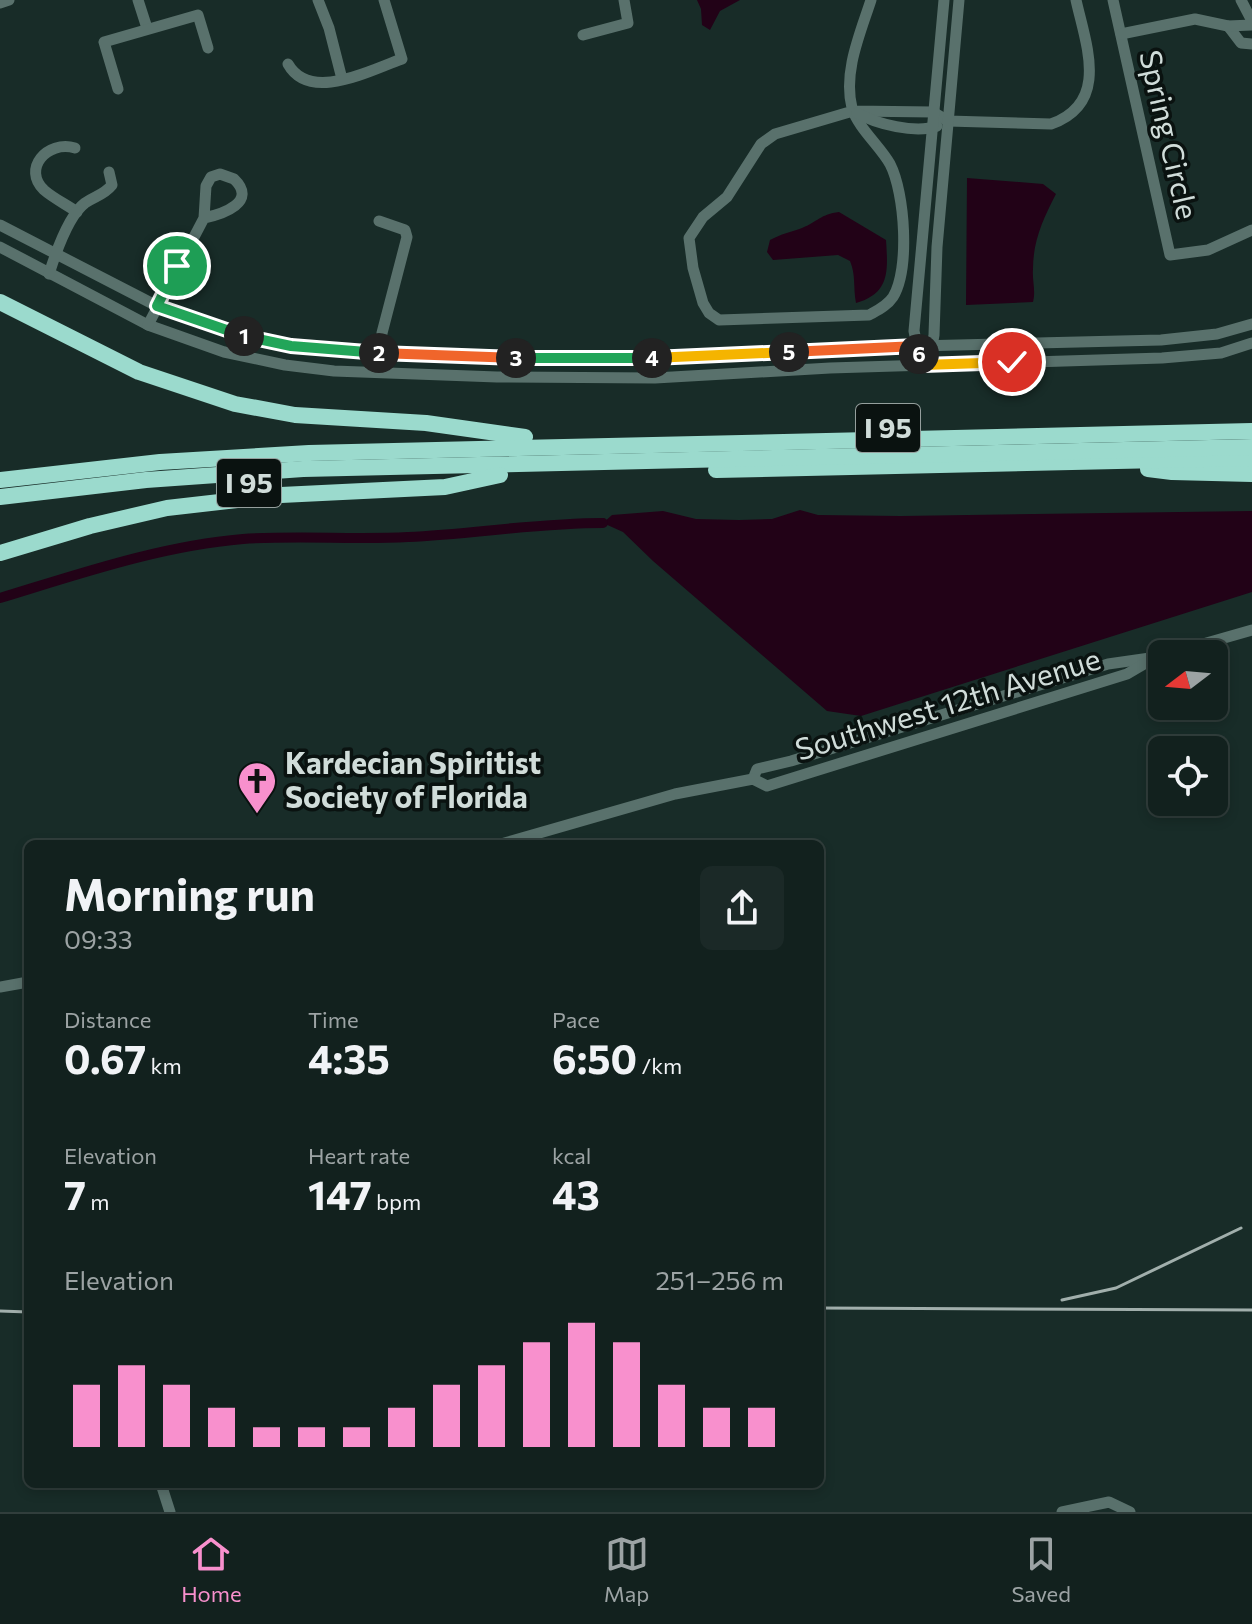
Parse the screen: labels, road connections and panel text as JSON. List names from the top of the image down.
{
  "streets": {
    "highway": ["I 95"],
    "street": ["Spring Circle", "Southwest 12th Avenue"]
  },
  "places": {
    "church": ["Kardecian Spiritist Society of Florida"]
  },
  "north": "left",
  "page": {
    "pins": [
      "1",
      "5",
      "2",
      "6",
      "3",
      "4"
    ],
    "heading": ["Morning run", "09:33"],
    "stats": [
      ["Distance", "0.67 km"],
      ["Time", "4:35"],
      ["Pace", "6:50 /km"],
      ["Elevation", "7 m"],
      ["Heart rate", "147 bpm"],
      ["kcal", "43"]
    ],
    "chart": ["Elevation", "251–256 m"],
    "tabs": ["Home", "Map", "Saved"]
  }
}
